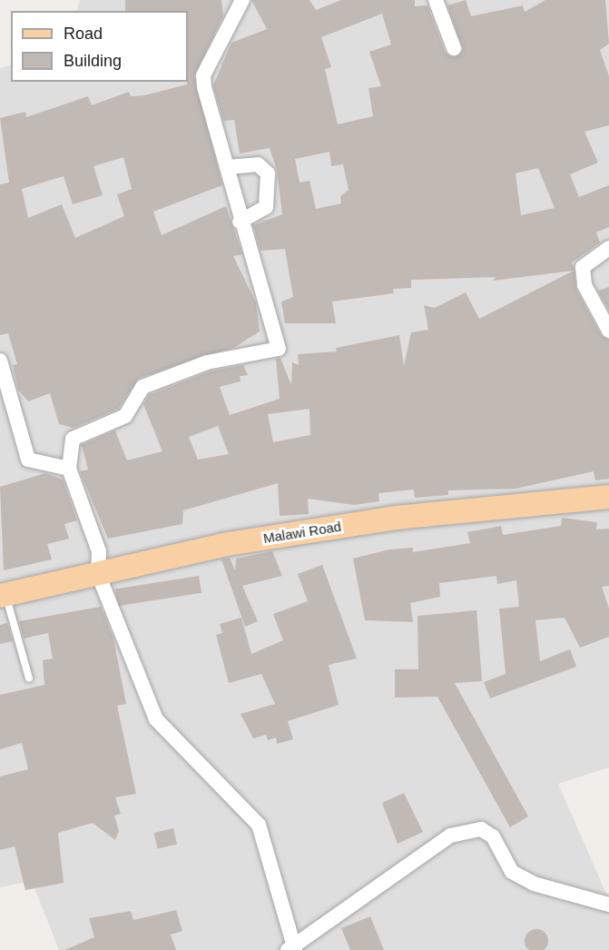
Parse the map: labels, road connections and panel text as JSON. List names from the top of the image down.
{
  "streets": {
    "main road": ["Malawi Road"]
  },
  "legend": ["Road", "Building"]
}
